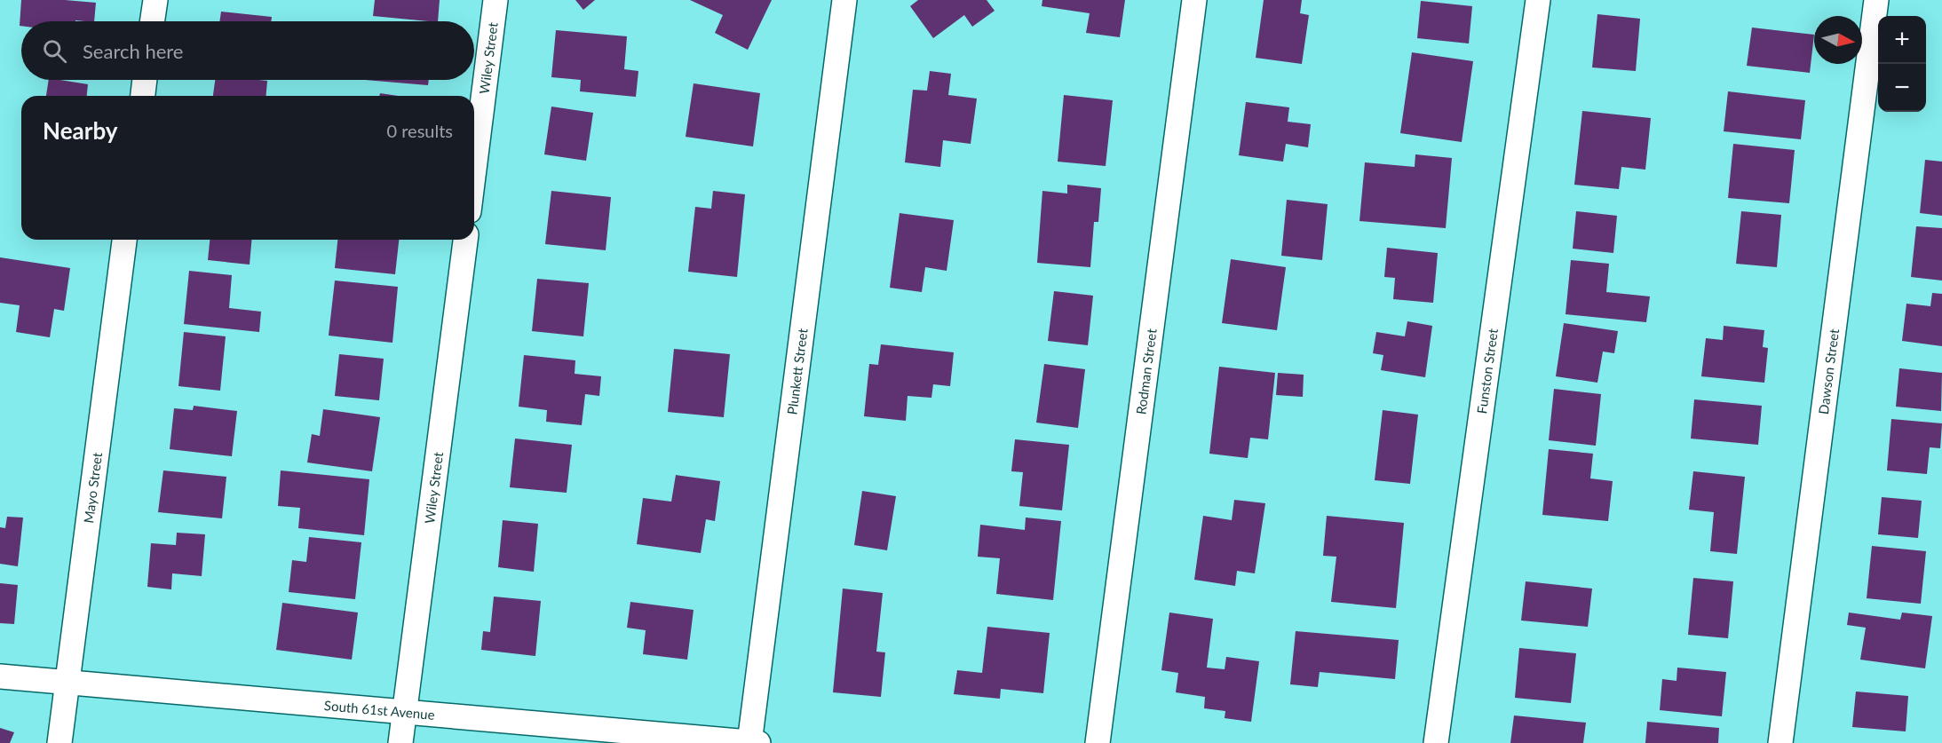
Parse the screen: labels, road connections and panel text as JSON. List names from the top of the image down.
{
  "streets": {
    "street": [
      "Wiley Street",
      "Plunkett Street",
      "Rodman Street",
      "Funston Street",
      "Dawson Street",
      "Mayo Street",
      "South 61st Avenue"
    ]
  },
  "crossings": [
    ["Wiley Street", "South 61st Avenue"],
    ["Plunkett Street", "South 61st Avenue"],
    ["Mayo Street", "South 61st Avenue"]
  ],
  "north": "right",
  "page": {
    "map_buttons": ["+", "−"],
    "search": "Search here",
    "heading": ["Nearby", "0 results"]
  }
}
